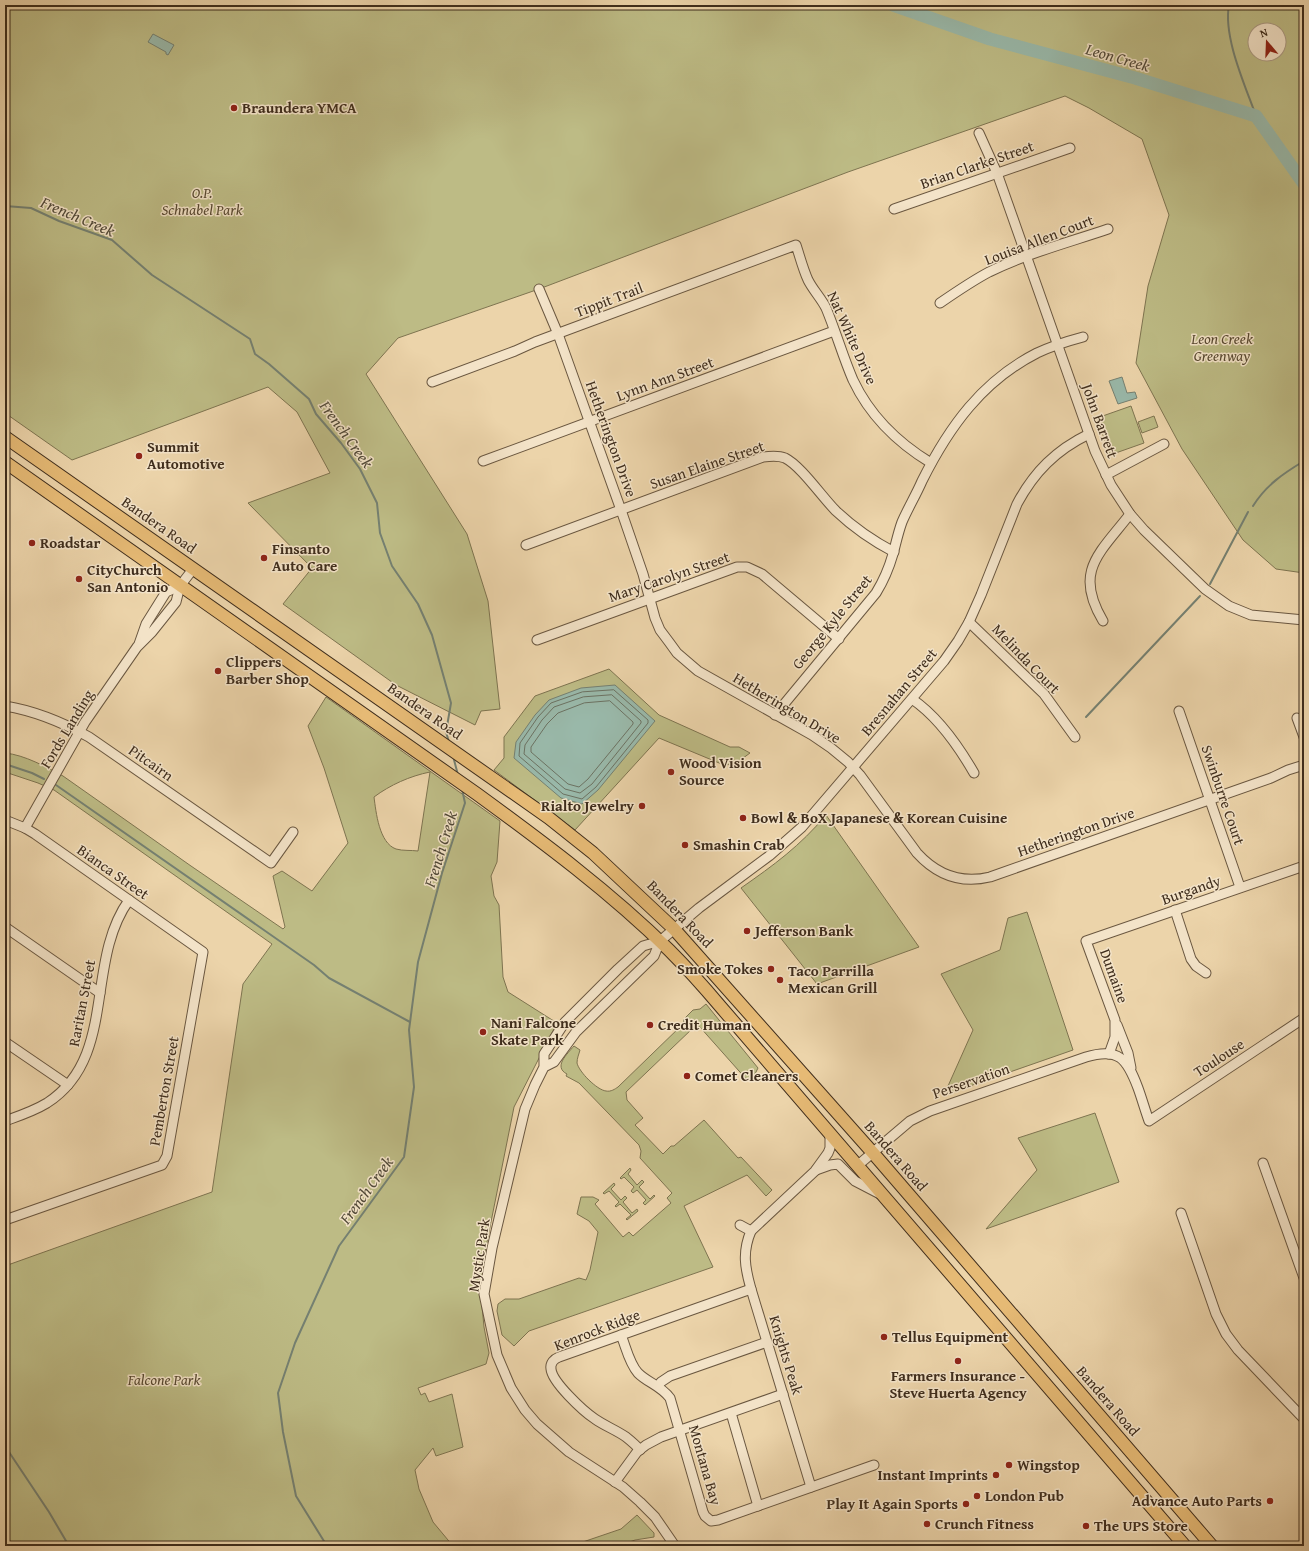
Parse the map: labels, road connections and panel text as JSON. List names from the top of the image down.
{
  "streets": {
    "main road": ["Bandera Road"],
    "street": [
      "Brian Clarke Street",
      "Louisa Allen Court",
      "Tippit Trail",
      "Nat White Drive",
      "Lynn Ann Street",
      "John Barrett",
      "Hetherington Drive",
      "Susan Elaine Street",
      "Mary Carolyn Street",
      "George Kyle Street",
      "Melinda Court",
      "Bresnahan Street",
      "Fords Landing",
      "Pitcairn",
      "Swinburre Court",
      "Bianca Street",
      "Burgandy",
      "Dumaine",
      "Raritan Street",
      "Toulouse",
      "Perservation",
      "Pemberton Street",
      "Mystic Park",
      "Kenrock Ridge",
      "Knights Peak",
      "Montana Bay"
    ]
  },
  "crossings": [
    ["Brian Clarke Street", "John Barrett"],
    ["Louisa Allen Court", "John Barrett"],
    ["Tippit Trail", "Nat White Drive"],
    ["Tippit Trail", "Hetherington Drive"],
    ["Nat White Drive", "Lynn Ann Street"],
    ["Nat White Drive", "George Kyle Street"],
    ["Lynn Ann Street", "Hetherington Drive"],
    ["John Barrett", "George Kyle Street"],
    ["John Barrett", "Bresnahan Street"],
    ["Hetherington Drive", "Susan Elaine Street"],
    ["Hetherington Drive", "Mary Carolyn Street"],
    ["Hetherington Drive", "George Kyle Street"],
    ["Hetherington Drive", "Bresnahan Street"],
    ["Hetherington Drive", "Swinburre Court"],
    ["Susan Elaine Street", "George Kyle Street"],
    ["Bandera Road", "Bresnahan Street"],
    ["Bandera Road", "Fords Landing"],
    ["Bandera Road", "Perservation"],
    ["Mary Carolyn Street", "George Kyle Street"],
    ["Melinda Court", "Bresnahan Street"],
    ["Bresnahan Street", "Mystic Park"],
    ["Fords Landing", "Pitcairn"],
    ["Fords Landing", "Bianca Street"],
    ["Swinburre Court", "Burgandy"],
    ["Bianca Street", "Raritan Street"],
    ["Bianca Street", "Pemberton Street"],
    ["Burgandy", "Dumaine"],
    ["Dumaine", "Toulouse"],
    ["Dumaine", "Perservation"],
    ["Kenrock Ridge", "Knights Peak"],
    ["Kenrock Ridge", "Montana Bay"],
    ["Knights Peak", "Montana Bay"]
  ],
  "water": ["Leon Creek", "French Creek"],
  "parks": ["O.P. Schnabel Park", "Leon Creek Greenway", "Falcone Park"],
  "places": [
    "Braundera YMCA",
    "Summit Automotive",
    "Roadstar",
    "Finsanto Auto Care",
    "CityChurch San Antonio",
    "Clippers Barber Shop",
    "Wood Vision Source",
    "Rialto Jewelry",
    "Bowl & BoX Japanese & Korean Cuisine",
    "Smashin Crab",
    "Jefferson Bank",
    "Smoke Tokes",
    "Taco Parrilla Mexican Grill",
    "Credit Human",
    "Nani Falcone Skate Park",
    "Comet Cleaners",
    "Tellus Equipment",
    "Farmers Insurance - Steve Huerta Agency",
    "Wingstop",
    "Instant Imprints",
    "London Pub",
    "Advance Auto Parts",
    "Play It Again Sports",
    "Crunch Fitness",
    "The UPS Store"
  ],
  "north": "top"
}
